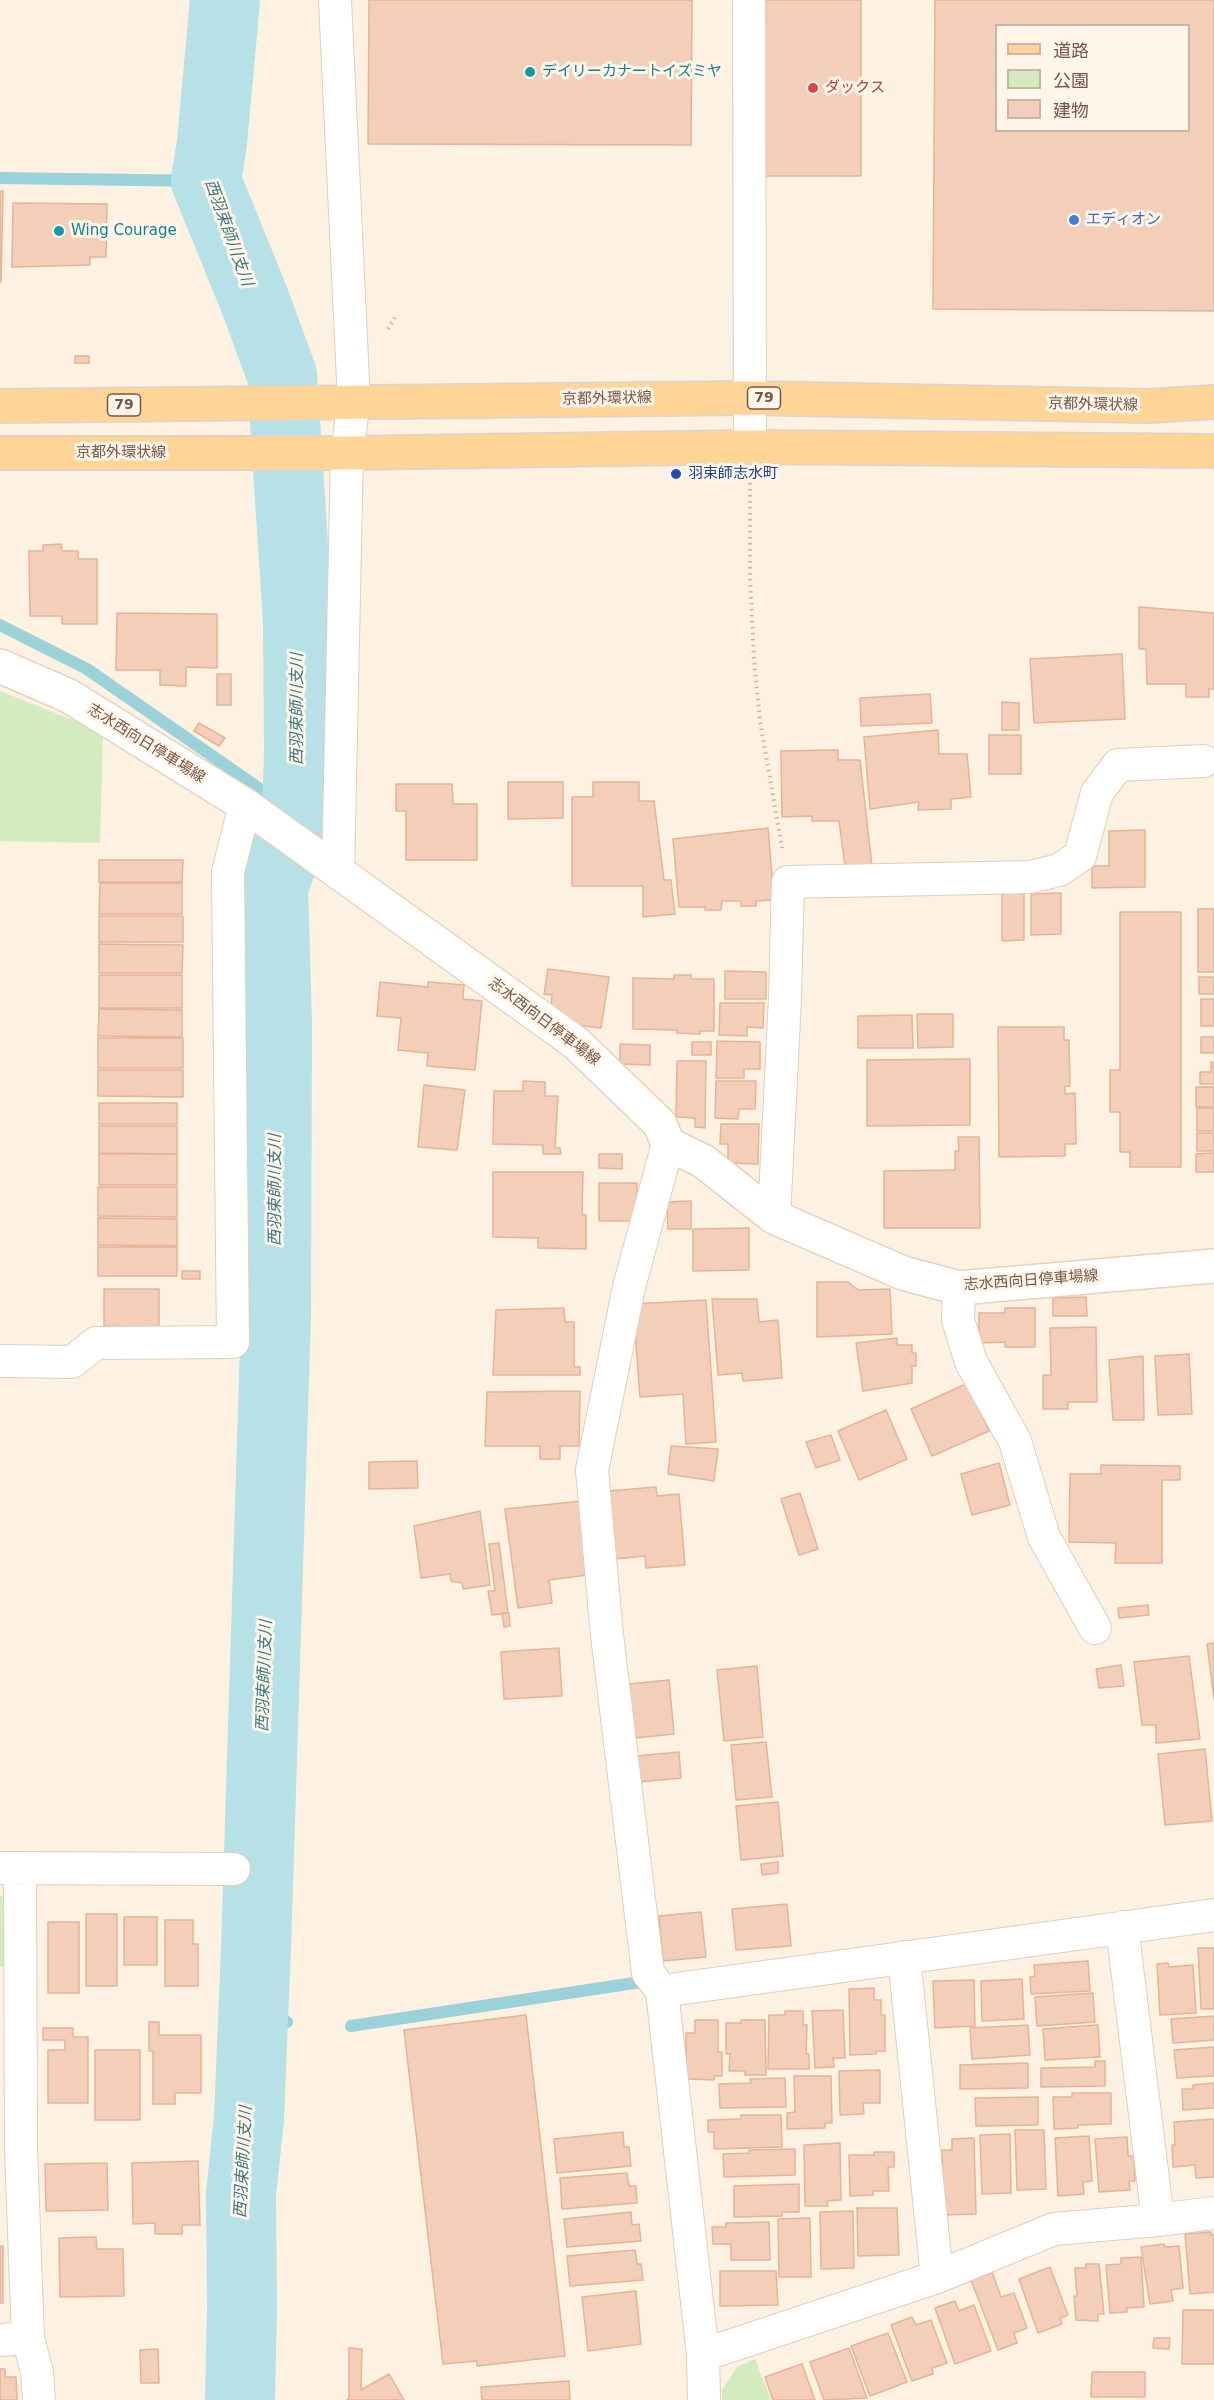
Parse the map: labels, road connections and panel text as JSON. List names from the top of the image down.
{
  "streets": {
    "main road": ["79", "京都外環状線", "志水西向日停車場線"]
  },
  "water": ["西羽束師川支川"],
  "places": [
    "デイリーカナートイズミヤ",
    "ダックス",
    "エディオン",
    "Wing Courage",
    "羽束師志水町"
  ],
  "legend": ["道路", "公園", "建物"]
}
